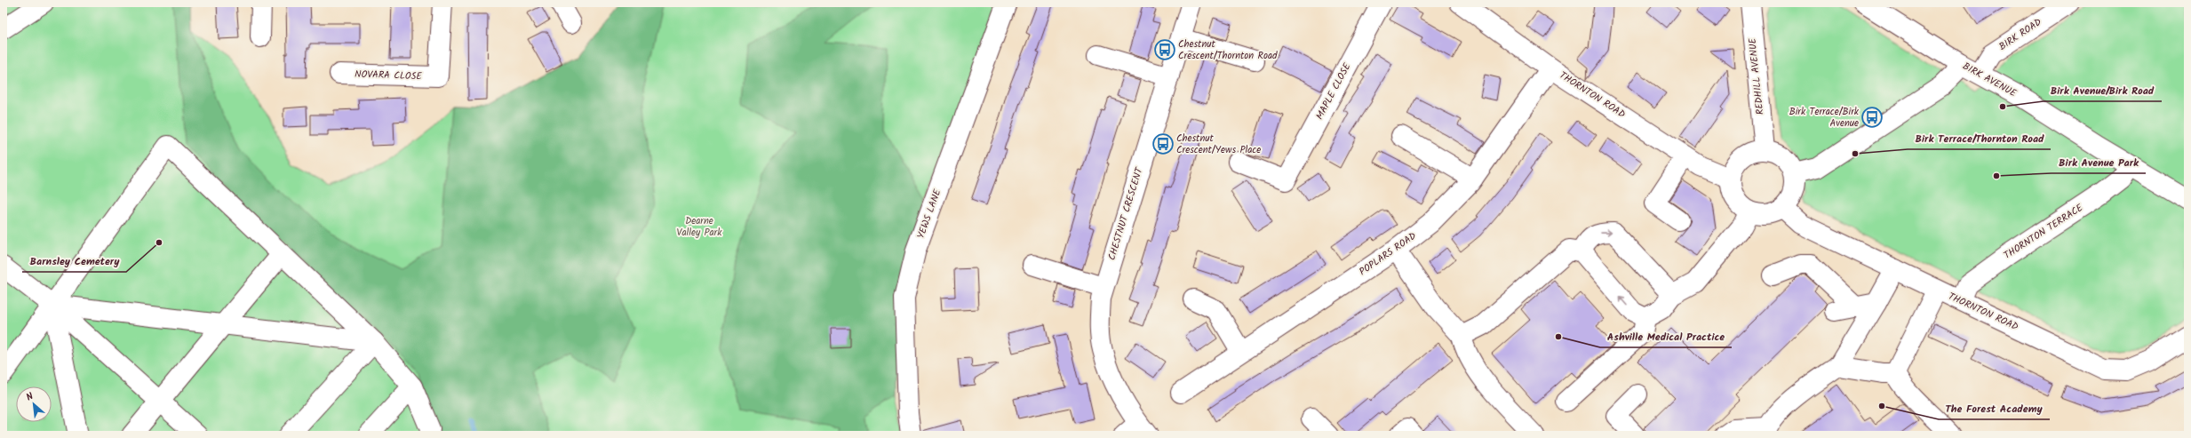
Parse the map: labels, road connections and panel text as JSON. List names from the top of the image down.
{
  "streets": {
    "street": [
      "BIRK ROAD",
      "NOVARA CLOSE",
      "REDHILL AVENUE",
      "BIRK AVENUE",
      "MAPLE CLOSE",
      "THORNTON ROAD",
      "YEWS LANE",
      "CHESTNUT CRESCENT",
      "THORNTON TERRACE",
      "POPLARS ROAD"
    ]
  },
  "crossings": [
    ["BIRK ROAD", "BIRK AVENUE"],
    ["REDHILL AVENUE", "THORNTON ROAD"],
    ["BIRK AVENUE", "THORNTON TERRACE"],
    ["THORNTON ROAD", "THORNTON TERRACE"],
    ["THORNTON ROAD", "POPLARS ROAD"]
  ],
  "parks": ["Dearne Valley Park"],
  "places": {
    "bus stop": ["Chestnut Crescent/Thornton Road", "Birk Terrace/Birk Avenue", "Chestnut Crescent/Yews Place"],
    "other": [
      "Birk Avenue/Birk Road",
      "Birk Terrace/Thornton Road",
      "Birk Avenue Park",
      "Barnsley Cemetery",
      "Ashville Medical Practice",
      "The Forest Academy"
    ]
  },
  "north": "top left"
}
